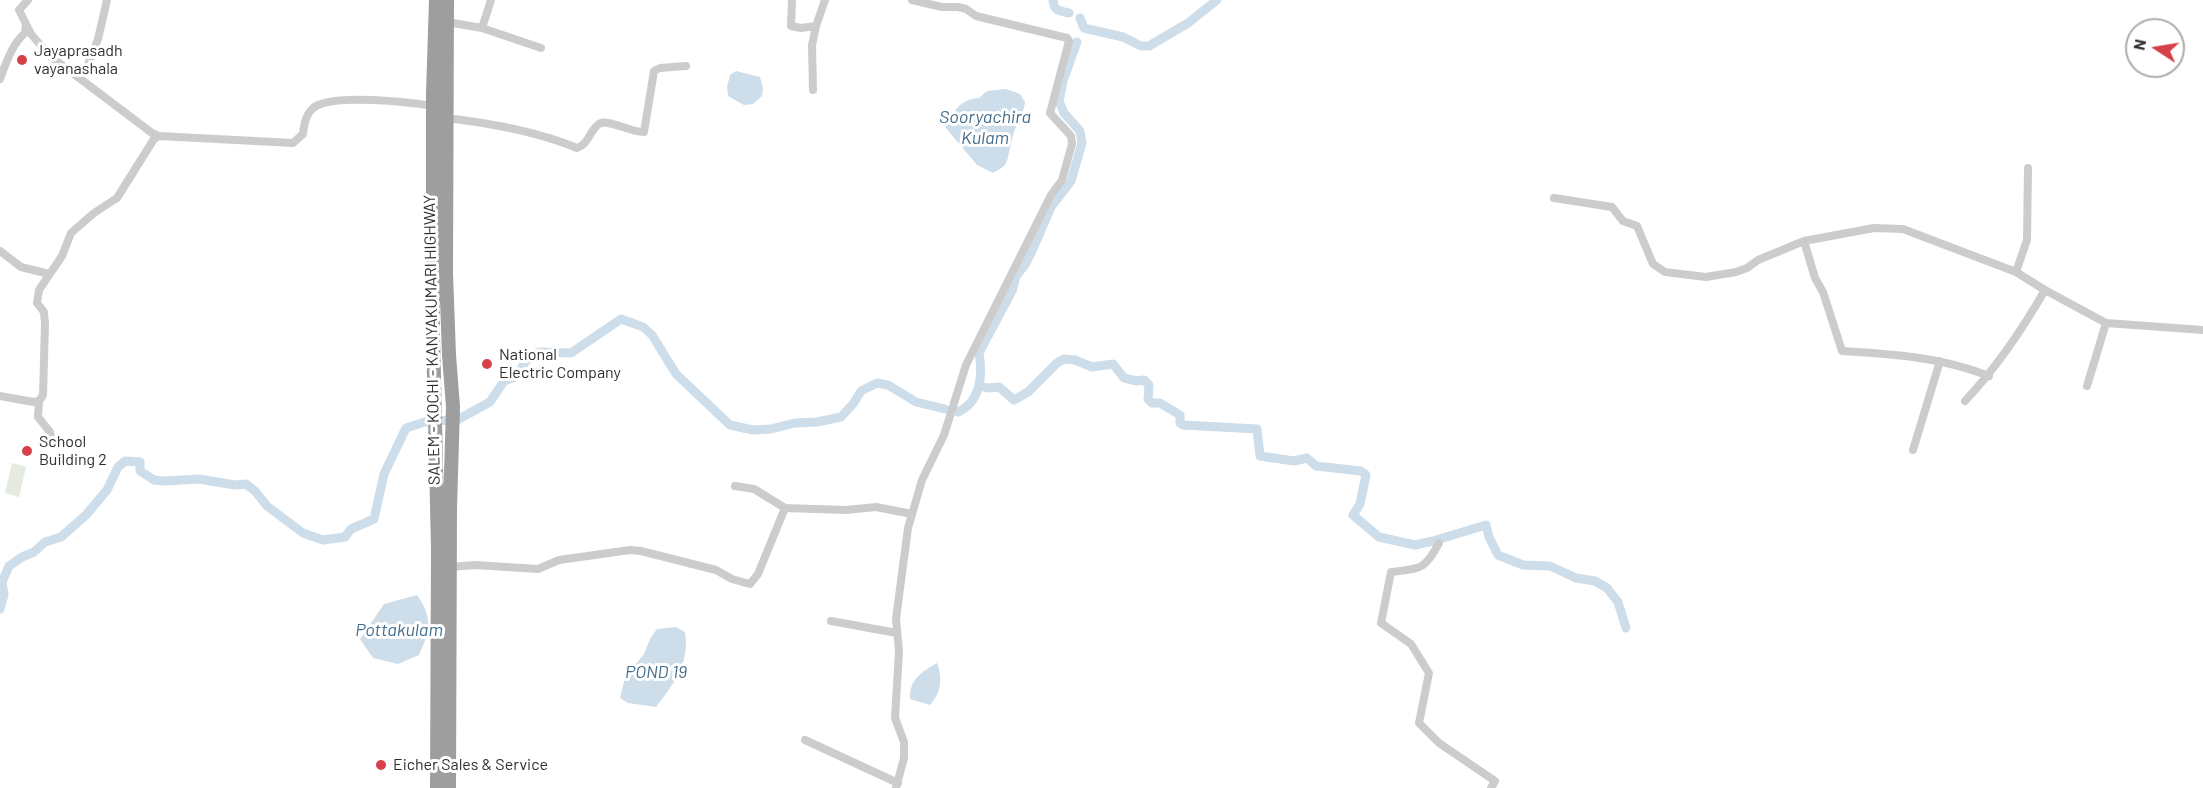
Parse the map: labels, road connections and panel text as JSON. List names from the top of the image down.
{
  "streets": {
    "highway": ["SALEM - KOCHI - KANYAKUMARI HIGHWAY"]
  },
  "water": ["Sooryachira Kulam", "Pottakulam", "POND 19"],
  "places": [
    "Jayaprasadh vayanashala",
    "National Electric Company",
    "School Building 2",
    "Eicher Sales & Service"
  ],
  "north": "left"
}
